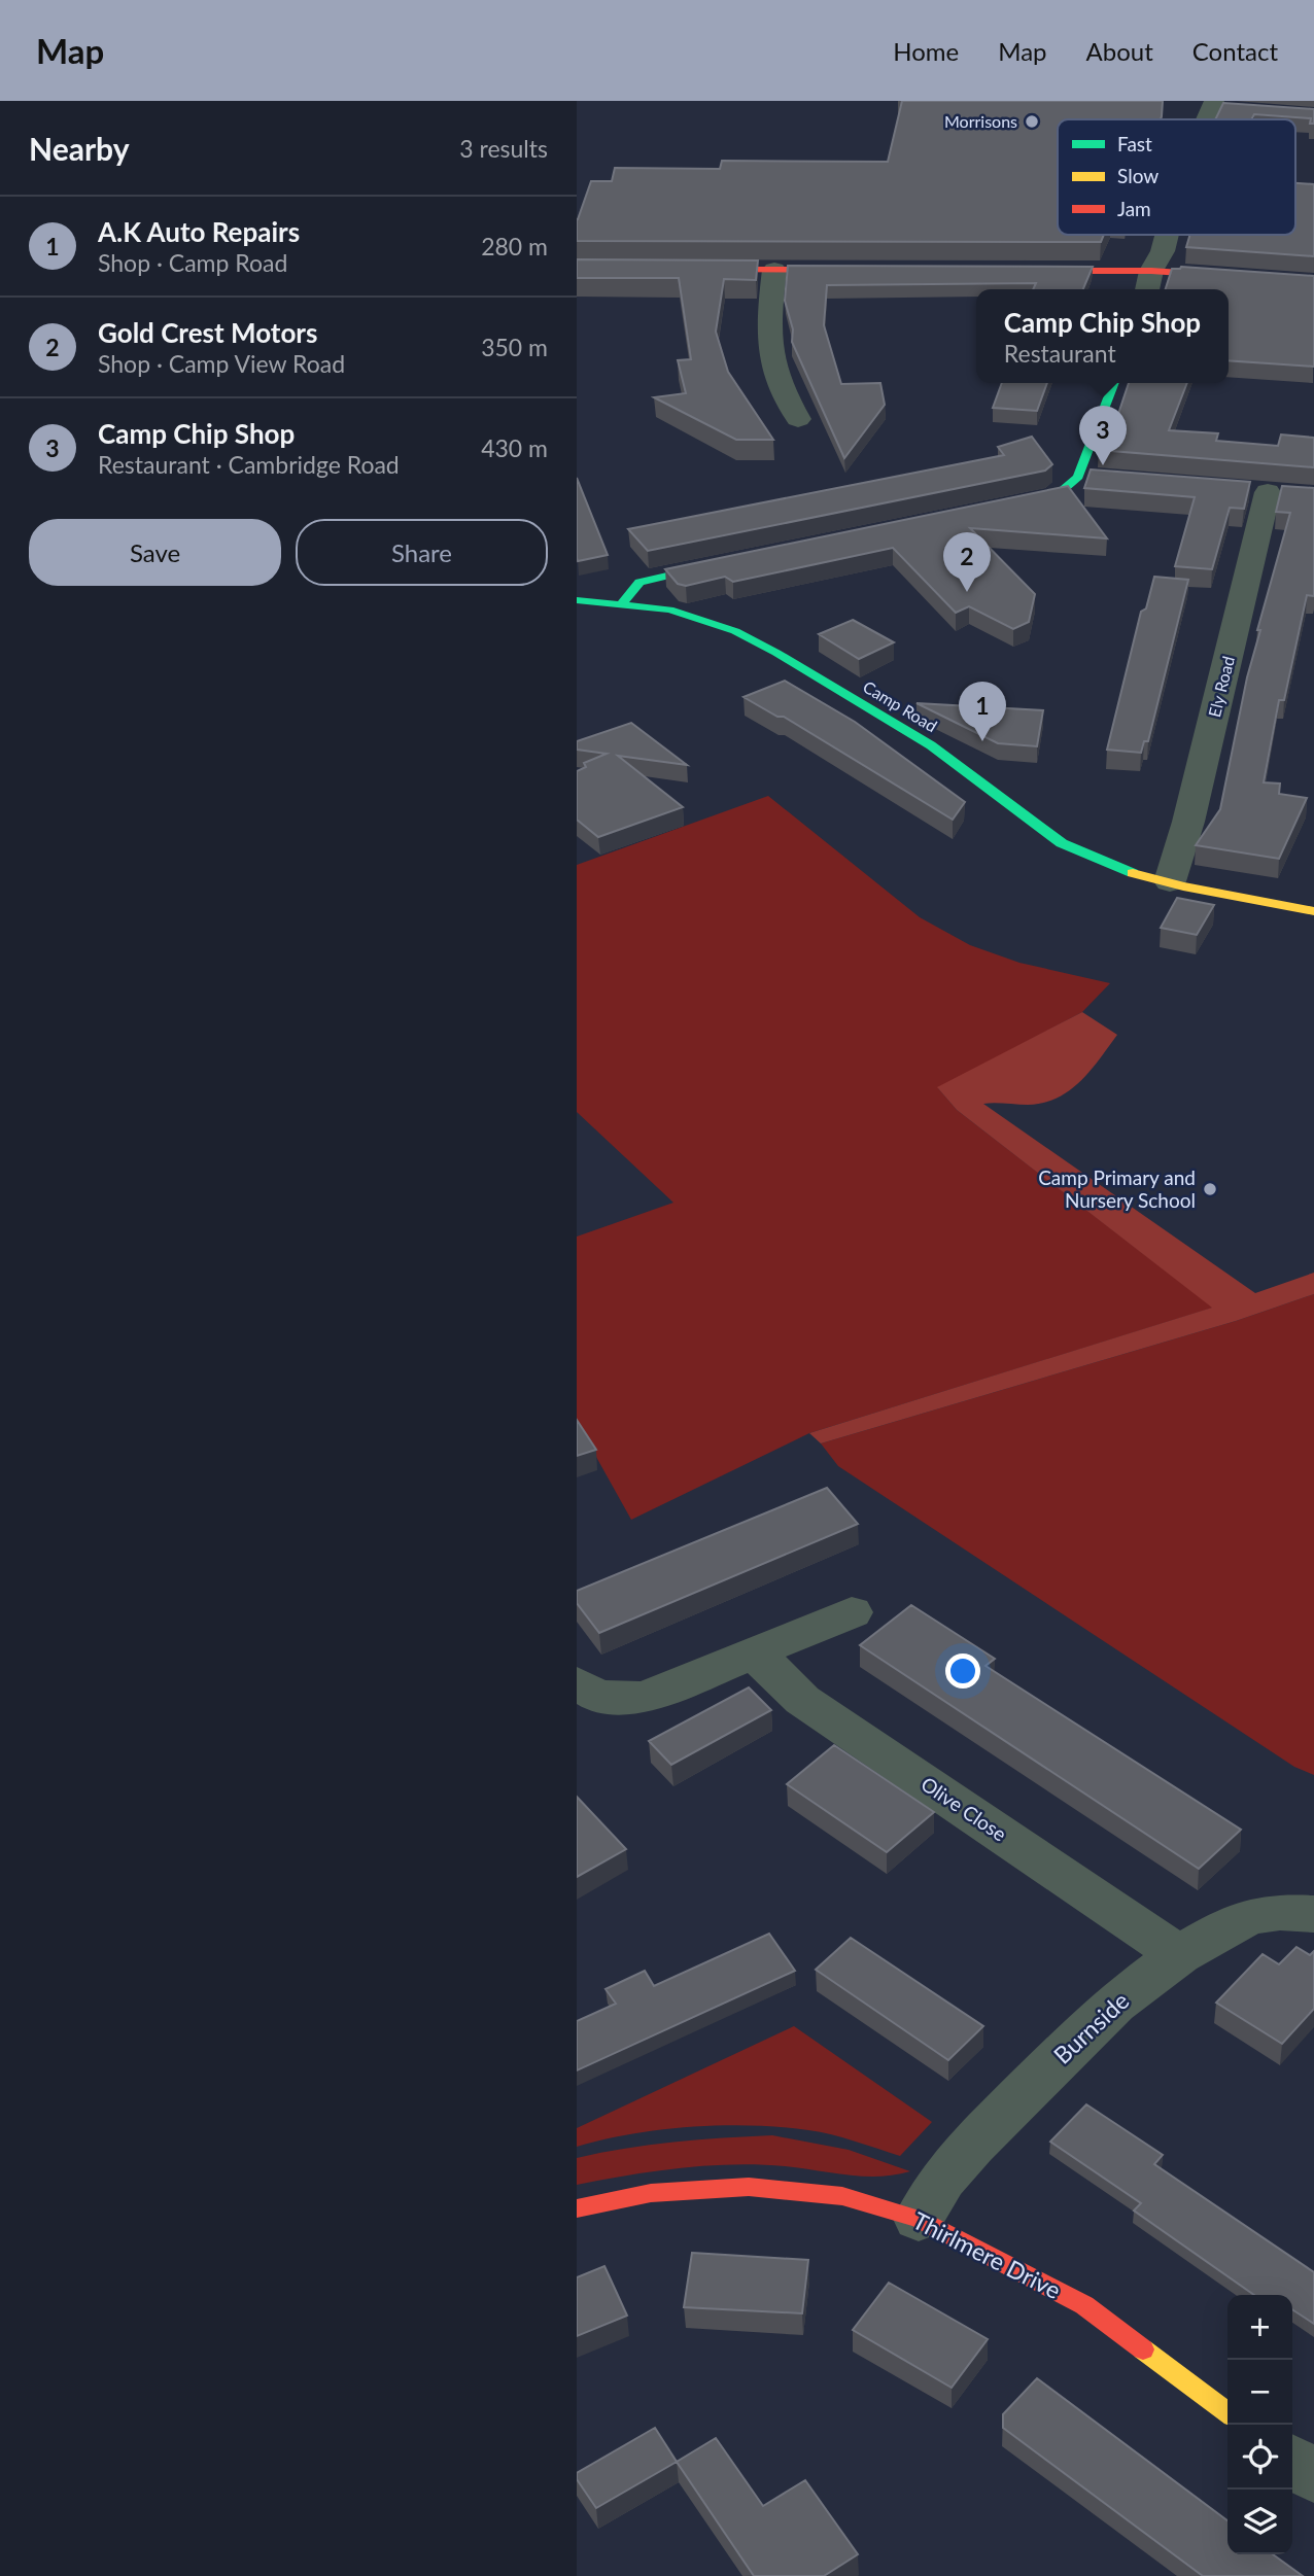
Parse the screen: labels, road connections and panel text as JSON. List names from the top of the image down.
{
  "streets": {
    "street": [
      "Ely Road",
      "Camp Road",
      "Olive Close",
      "Burnside",
      "Thirlmere Drive"
    ]
  },
  "crossings": [
    ["Ely Road", "Camp Road"],
    ["Olive Close", "Burnside"],
    ["Burnside", "Thirlmere Drive"]
  ],
  "places": ["Morrisons", "Camp Primary and Nursery School"],
  "legend": ["Fast", "Slow", "Jam"],
  "page": {
    "header": "Map",
    "nav": [
      "Home",
      "Map",
      "About",
      "Contact"
    ],
    "heading": ["Nearby", "3 results"],
    "list": [
      {
        "mark": "1",
        "name": "A.K Auto Repairs",
        "note": "Shop · Camp Road",
        "value": "280 m"
      },
      {
        "mark": "2",
        "name": "Gold Crest Motors",
        "note": "Shop · Camp View Road",
        "value": "350 m"
      },
      {
        "mark": "3",
        "name": "Camp Chip Shop",
        "note": "Restaurant · Cambridge Road",
        "value": "430 m"
      }
    ],
    "popup": ["Camp Chip Shop", "Restaurant"],
    "pins": ["3", "2", "1"],
    "buttons": ["Save", "Share"],
    "map_buttons": ["+", "−"]
  }
}
